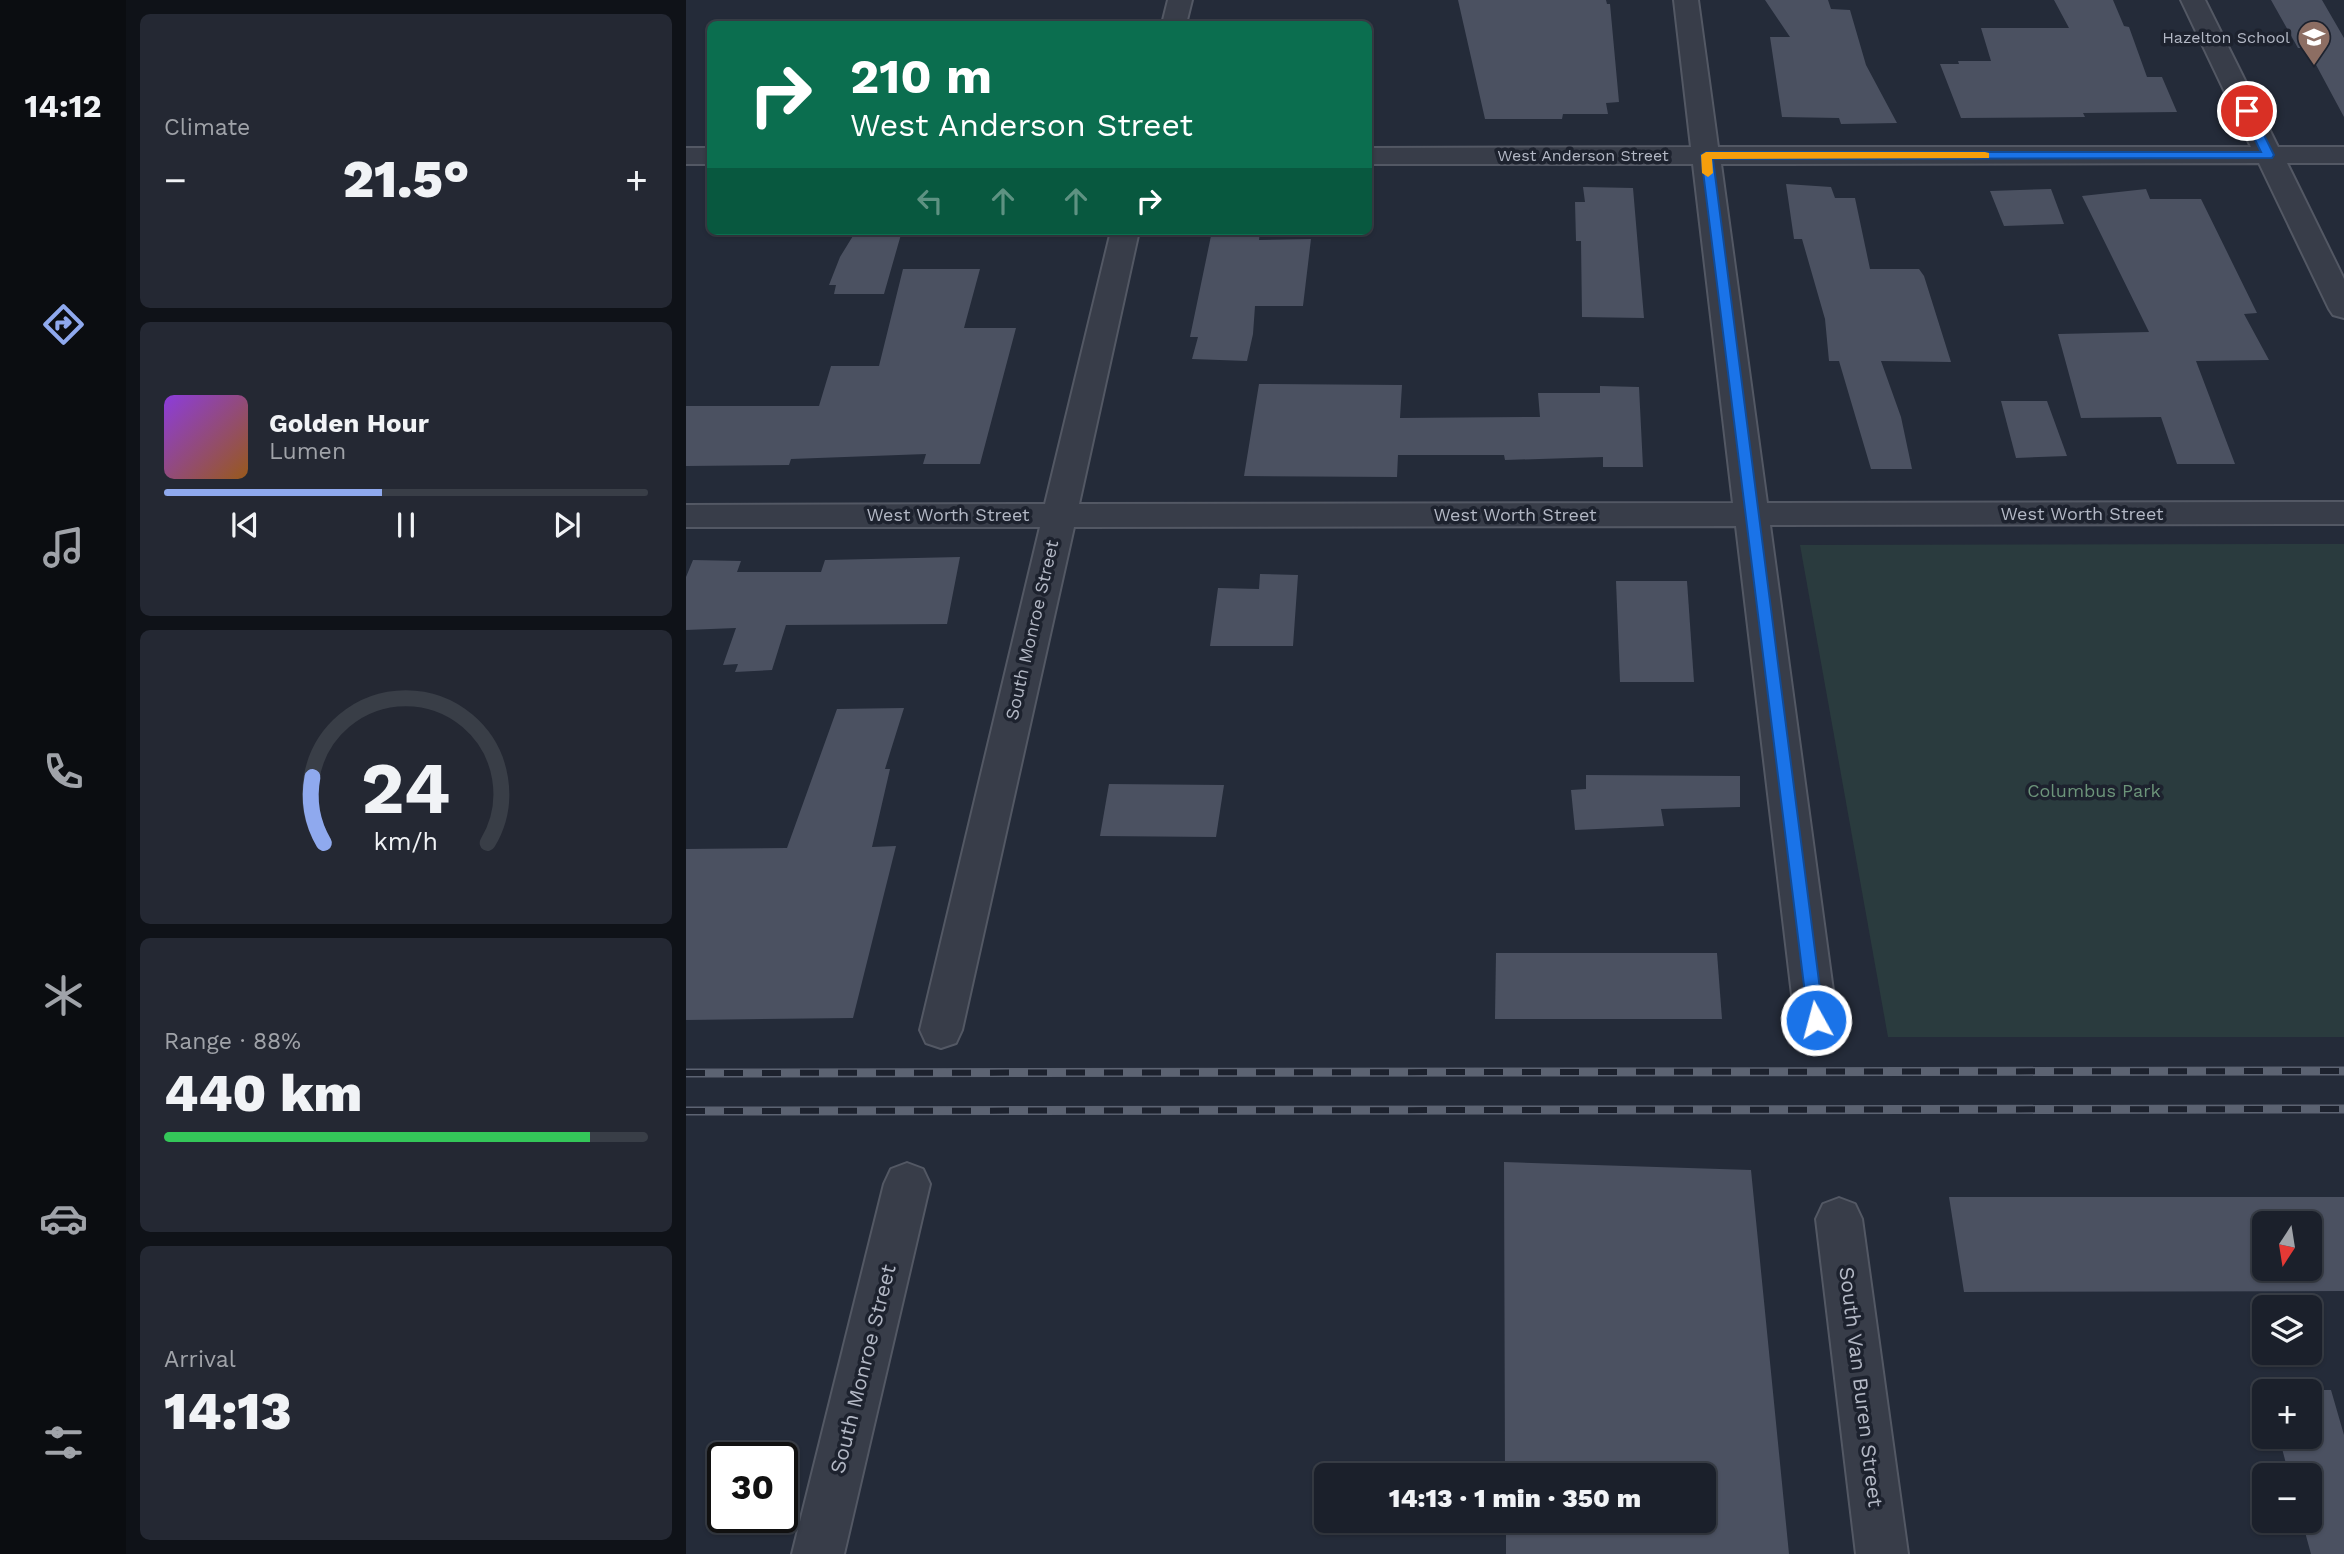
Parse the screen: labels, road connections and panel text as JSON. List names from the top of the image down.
{
  "streets": {
    "street": [
      "West Anderson Street",
      "West Worth Street",
      "South Monroe Street",
      "South Van Buren Street"
    ]
  },
  "crossings": [
    ["West Worth Street", "South Monroe Street"]
  ],
  "parks": ["Columbus Park"],
  "places": {
    "school or university": ["Hazelton School"]
  },
  "north": "bottom",
  "page": {
    "tabs": "14:12",
    "tile": [
      "Climate",
      ["Range · 88%", "440 km"],
      ["Arrival", "14:13"]
    ],
    "turn": ["210 m", "West Anderson Street"],
    "heat": ["−", "21.5°", "+"],
    "song": ["Golden Hour", "Lumen"],
    "map_buttons": ["+", "−"],
    "limit": "30",
    "trip": "14:13 · 1 min · 350 m",
    "gauge": ["24", "km/h"]
  }
}
